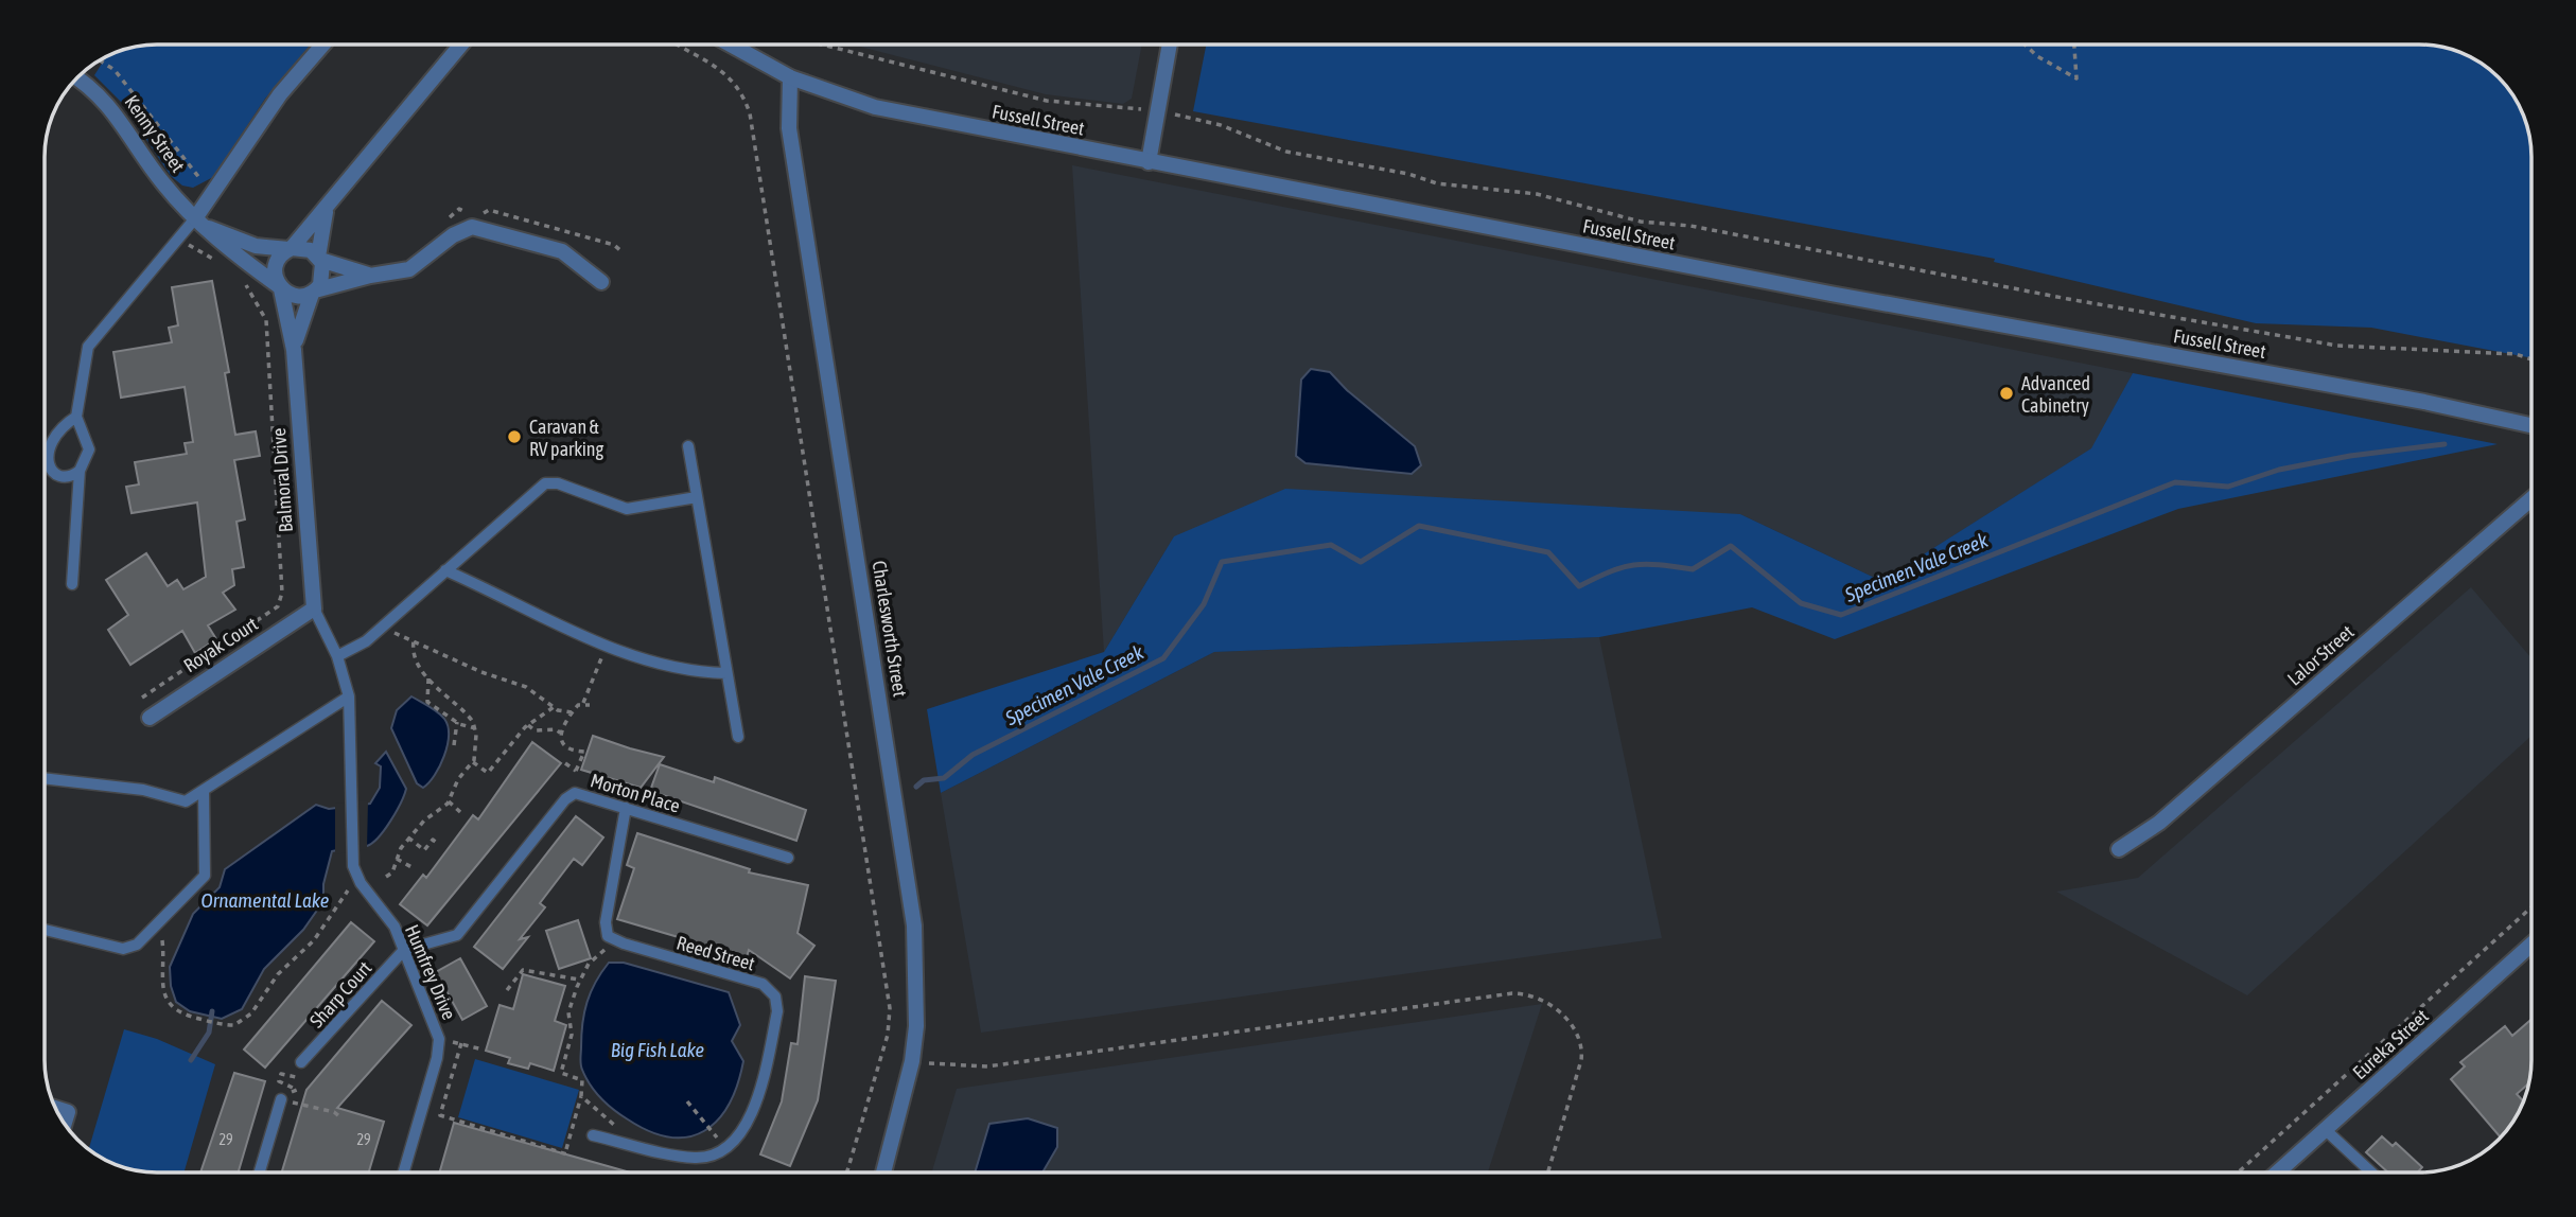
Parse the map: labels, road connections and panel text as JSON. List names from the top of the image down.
{
  "streets": {
    "street": [
      "Fussell Street",
      "Kenny Street",
      "Balmoral Drive",
      "Charlesworth Street",
      "Royak Court",
      "Lalor Street",
      "Eureka Street"
    ],
    "lane": [
      "Morton Place",
      "Reed Street",
      "Humfrey Drive",
      "Sharp Court"
    ]
  },
  "crossings": [
    ["Fussell Street", "Charlesworth Street"],
    ["Kenny Street", "Balmoral Drive"],
    ["Balmoral Drive", "Royak Court"],
    ["Balmoral Drive", "Humfrey Drive"],
    ["Royak Court", "Humfrey Drive"],
    ["Morton Place", "Humfrey Drive"],
    ["Morton Place", "Sharp Court"],
    ["Humfrey Drive", "Sharp Court"]
  ],
  "water": ["Specimen Vale Creek", "Ornamental Lake", "Big Fish Lake"],
  "places": ["Advanced Cabinetry", "Caravan & RV parking"],
  "house_numbers": ["29", "29"]
}
